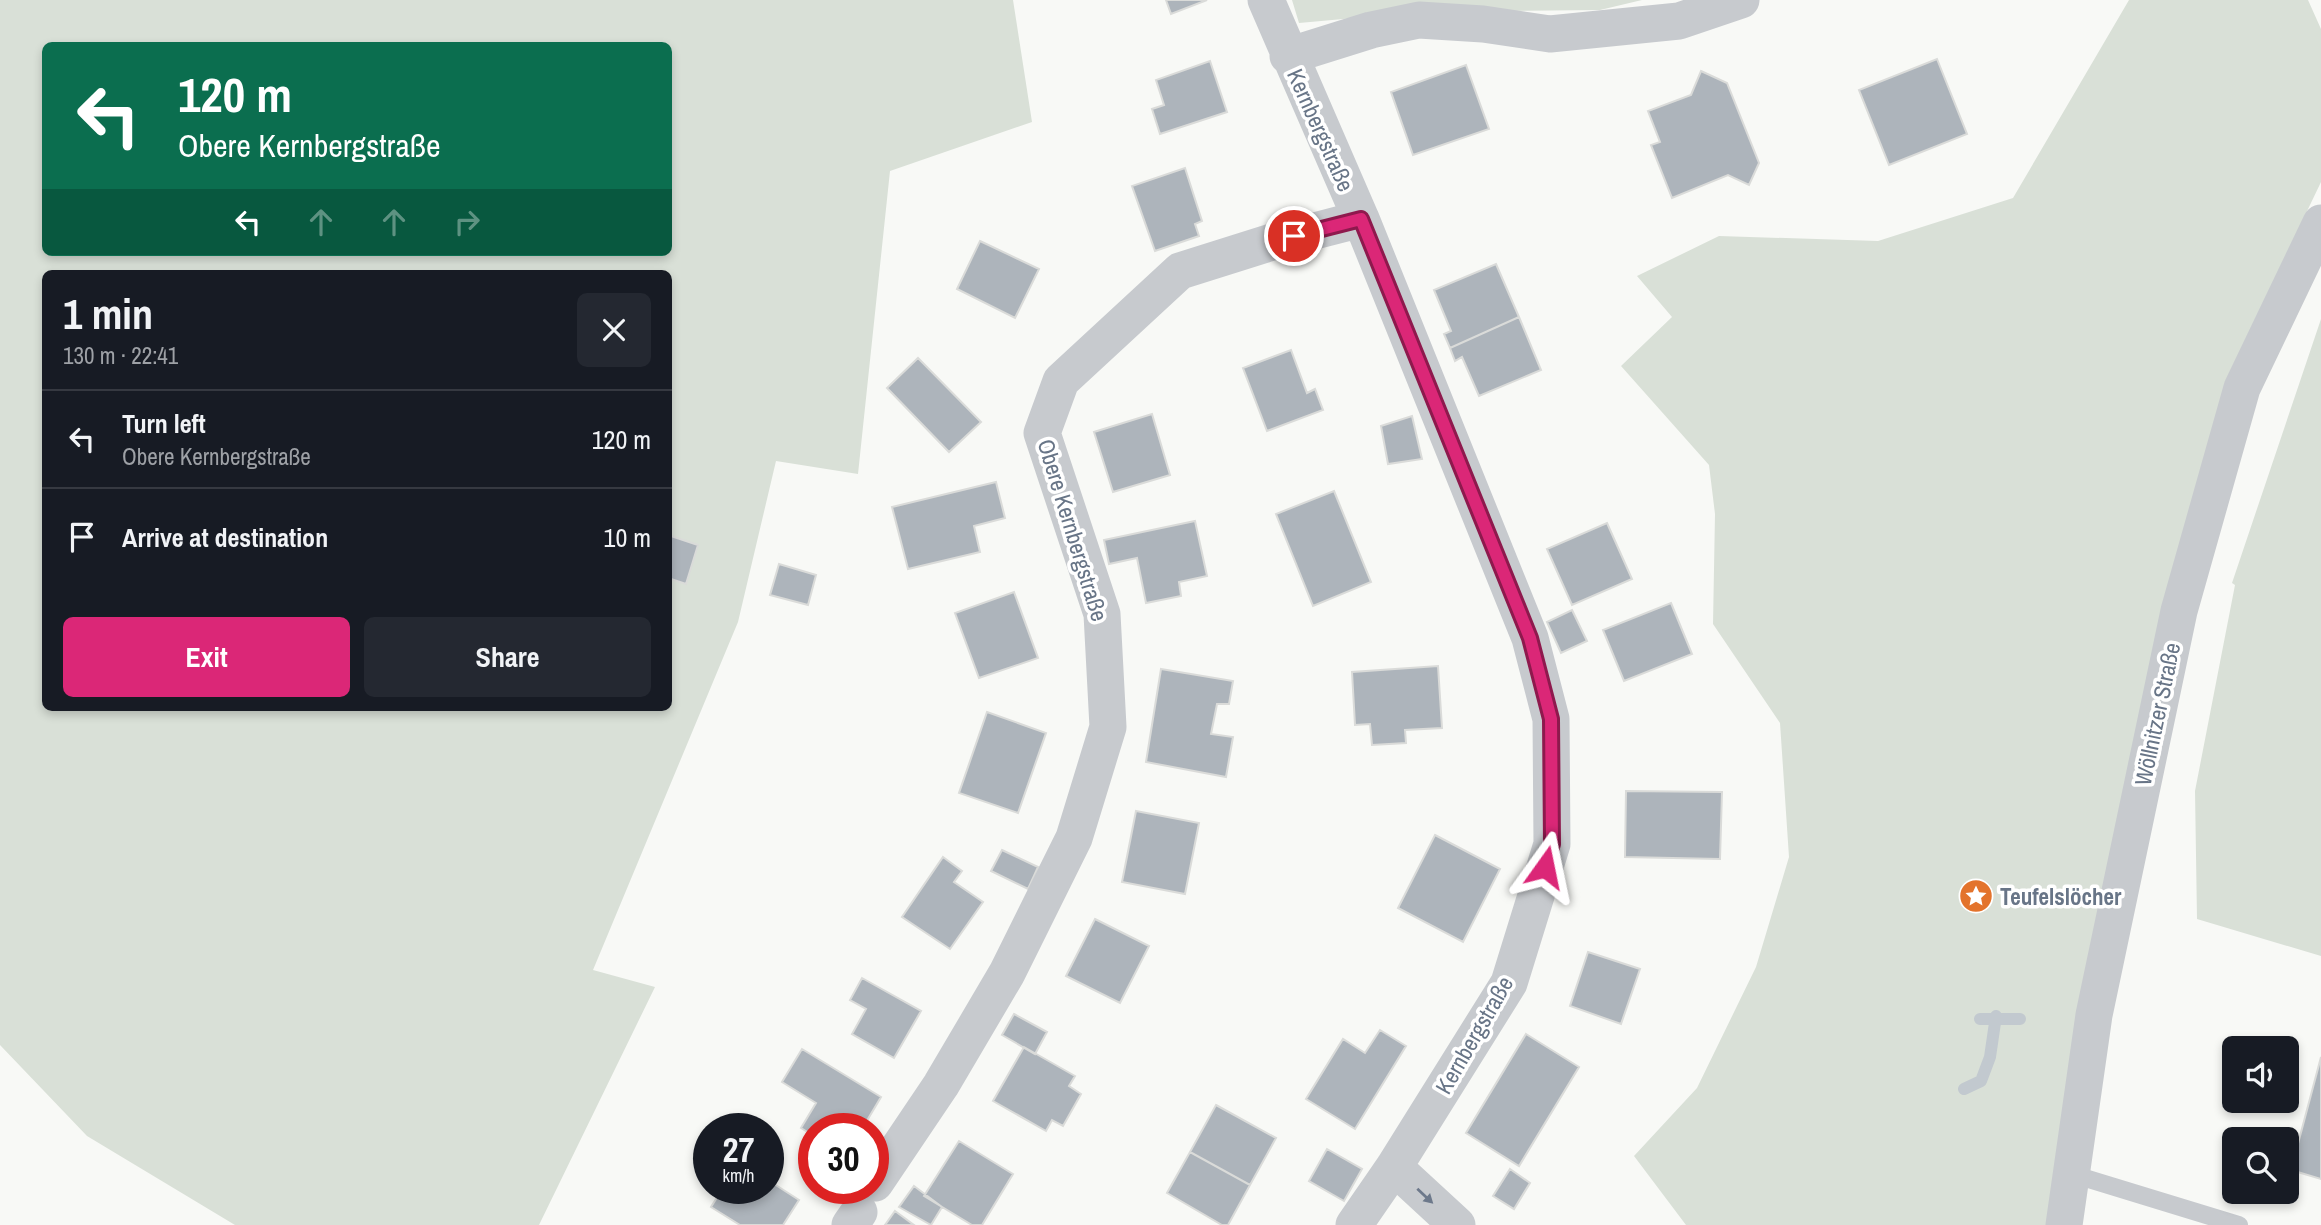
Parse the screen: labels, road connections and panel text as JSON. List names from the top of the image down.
{
  "streets": {
    "street": ["Kernbergstraße", "Obere Kernbergstraße", "Wöllnitzer Straße"]
  },
  "crossings": [
    ["Kernbergstraße", "Obere Kernbergstraße"]
  ],
  "places": {
    "place": ["Teufelslöcher"]
  },
  "page": {
    "turn": ["120 m", "Obere Kernbergstraße"],
    "heading": ["1 min", "130 m · 22:41"],
    "list": [
      {
        "name": "Turn left",
        "note": "Obere Kernbergstraße",
        "value": "120 m"
      },
      {
        "name": "Arrive at destination",
        "value": "10 m"
      }
    ],
    "buttons": ["Exit", "Share"],
    "speed": "27 km/h",
    "limit": "30"
  }
}
